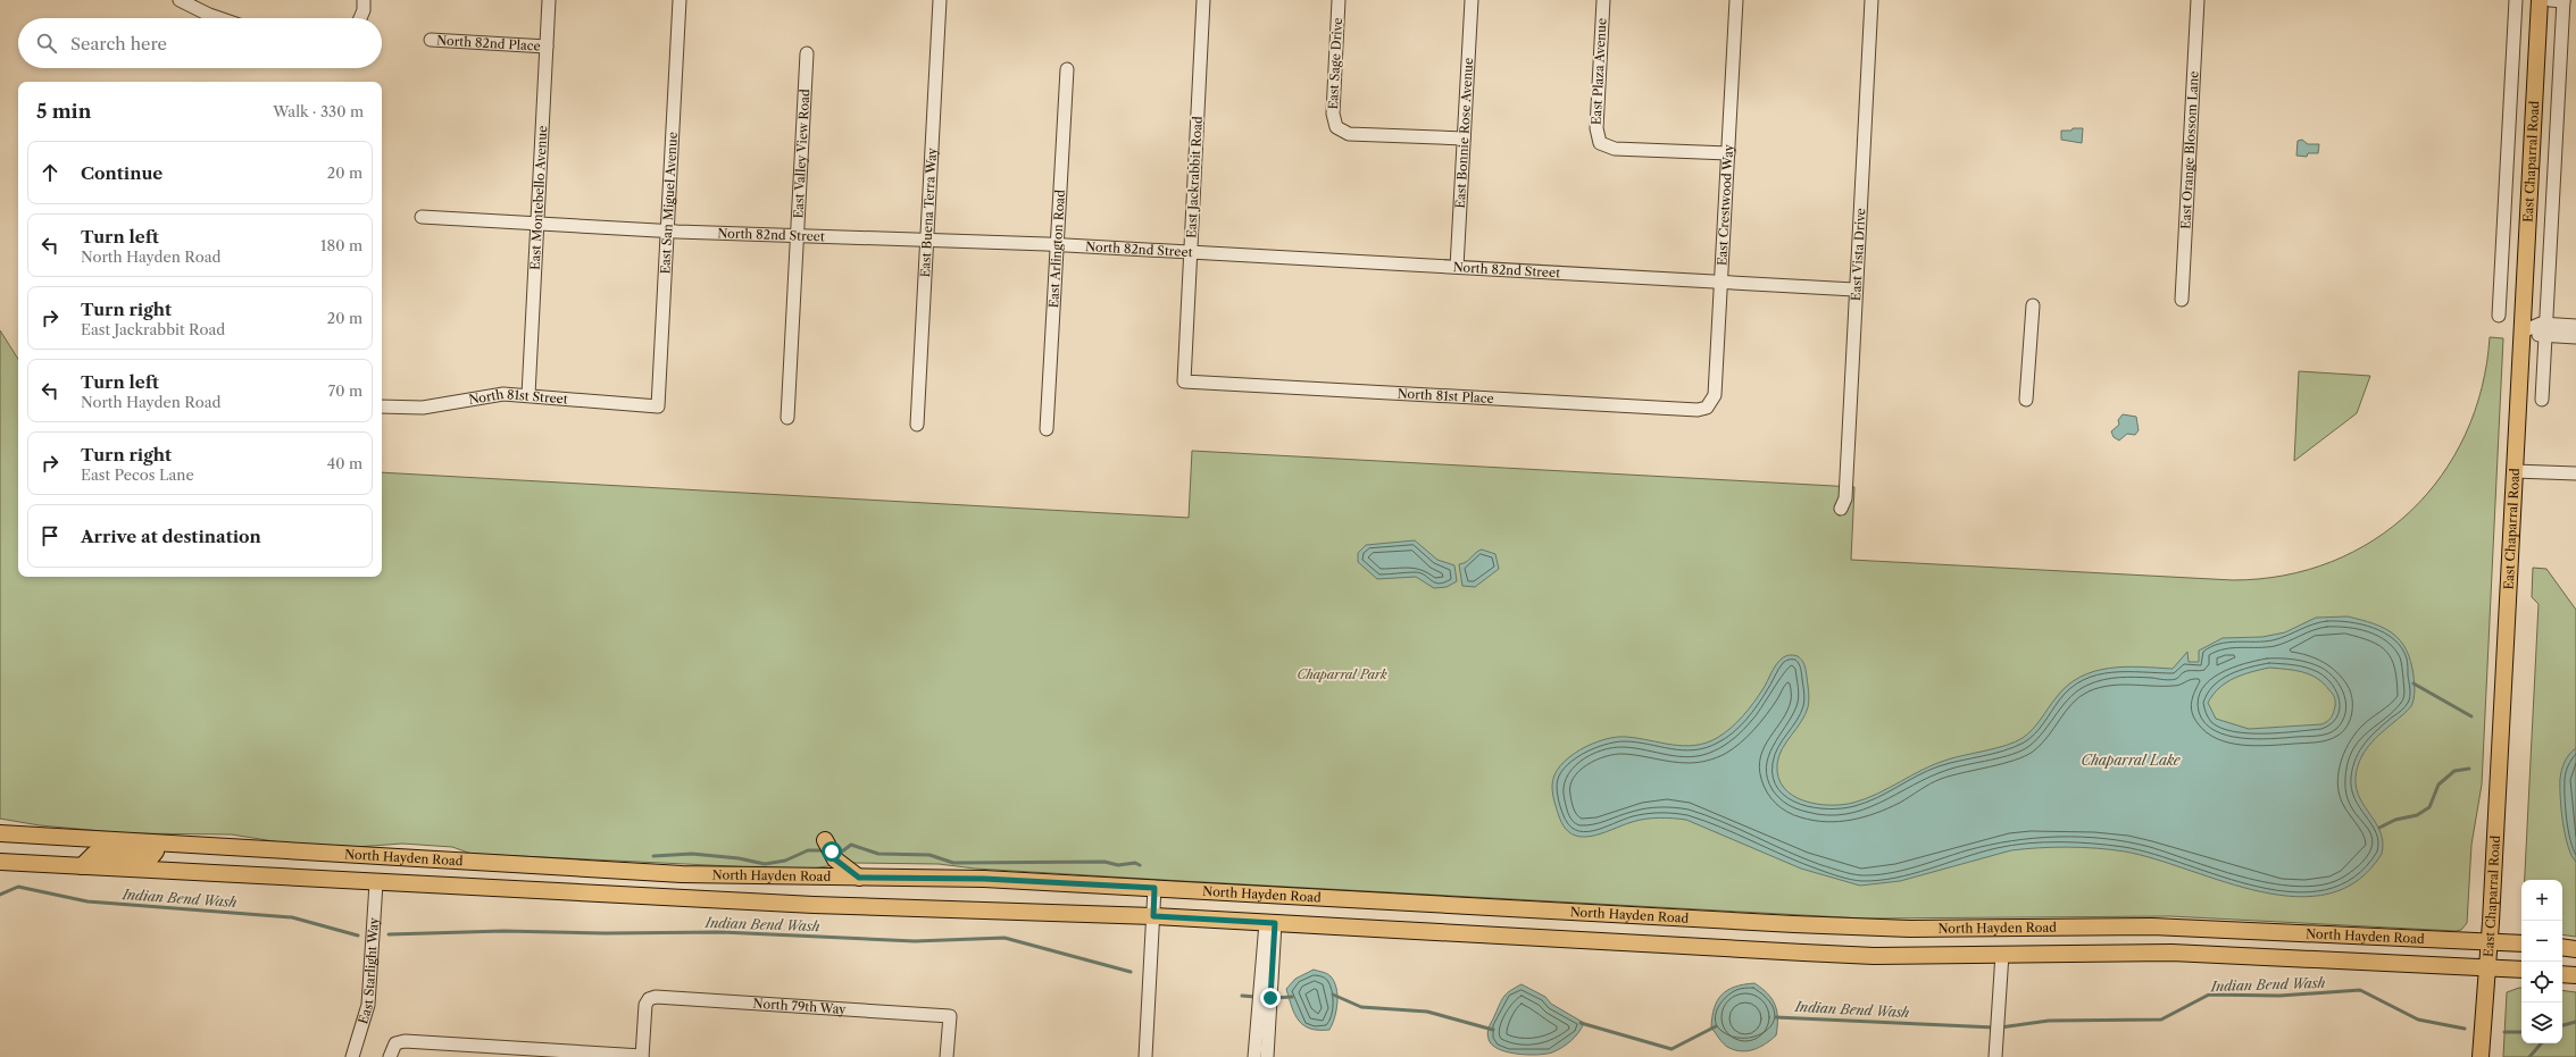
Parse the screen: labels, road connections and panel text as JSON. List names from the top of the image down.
{
  "streets": {
    "main road": ["East Chaparral Road", "North Hayden Road"],
    "street": [
      "North 82nd Place",
      "East Sage Drive",
      "East Plaza Avenue",
      "East Bonnie Rose Avenue",
      "East Orange Blossom Lane",
      "East Valley View Road",
      "East Jackrabbit Road",
      "East Montebello Avenue",
      "East San Miguel Avenue",
      "East Crestwood Way",
      "East Buena Terra Way",
      "North 82nd Street",
      "East Arlington Road",
      "East Vista Drive",
      "North 81st Place",
      "North 81st Street",
      "East Starlight Way",
      "North 79th Way"
    ]
  },
  "crossings": [
    ["North 82nd Place", "East Montebello Avenue"],
    ["East Sage Drive", "East Bonnie Rose Avenue"],
    ["East Plaza Avenue", "East Crestwood Way"],
    ["East Bonnie Rose Avenue", "North 82nd Street"],
    ["East Valley View Road", "North 82nd Street"],
    ["East Chaparral Road", "North Hayden Road"],
    ["East Jackrabbit Road", "North 82nd Street"],
    ["East Jackrabbit Road", "North 81st Place"],
    ["East Montebello Avenue", "North 82nd Street"],
    ["East Montebello Avenue", "North 81st Street"],
    ["East San Miguel Avenue", "North 82nd Street"],
    ["East San Miguel Avenue", "North 81st Street"],
    ["East Crestwood Way", "North 82nd Street"],
    ["East Crestwood Way", "North 81st Place"],
    ["East Buena Terra Way", "North 82nd Street"],
    ["North 82nd Street", "East Arlington Road"],
    ["North 82nd Street", "East Vista Drive"],
    ["North Hayden Road", "East Starlight Way"]
  ],
  "water": ["Chaparral Lake", "Indian Bend Wash"],
  "parks": ["Chaparral Park"],
  "page": {
    "search": "Search here",
    "heading": ["5 min", "Walk · 330 m"],
    "list": [
      ["Continue", "20 m"],
      ["Turn left", "North Hayden Road", "180 m"],
      ["Turn right", "East Jackrabbit Road", "20 m"],
      ["Turn left", "North Hayden Road", "70 m"],
      ["Turn right", "East Pecos Lane", "40 m"],
      "Arrive at destination"
    ],
    "map_buttons": ["+", "−"]
  }
}
